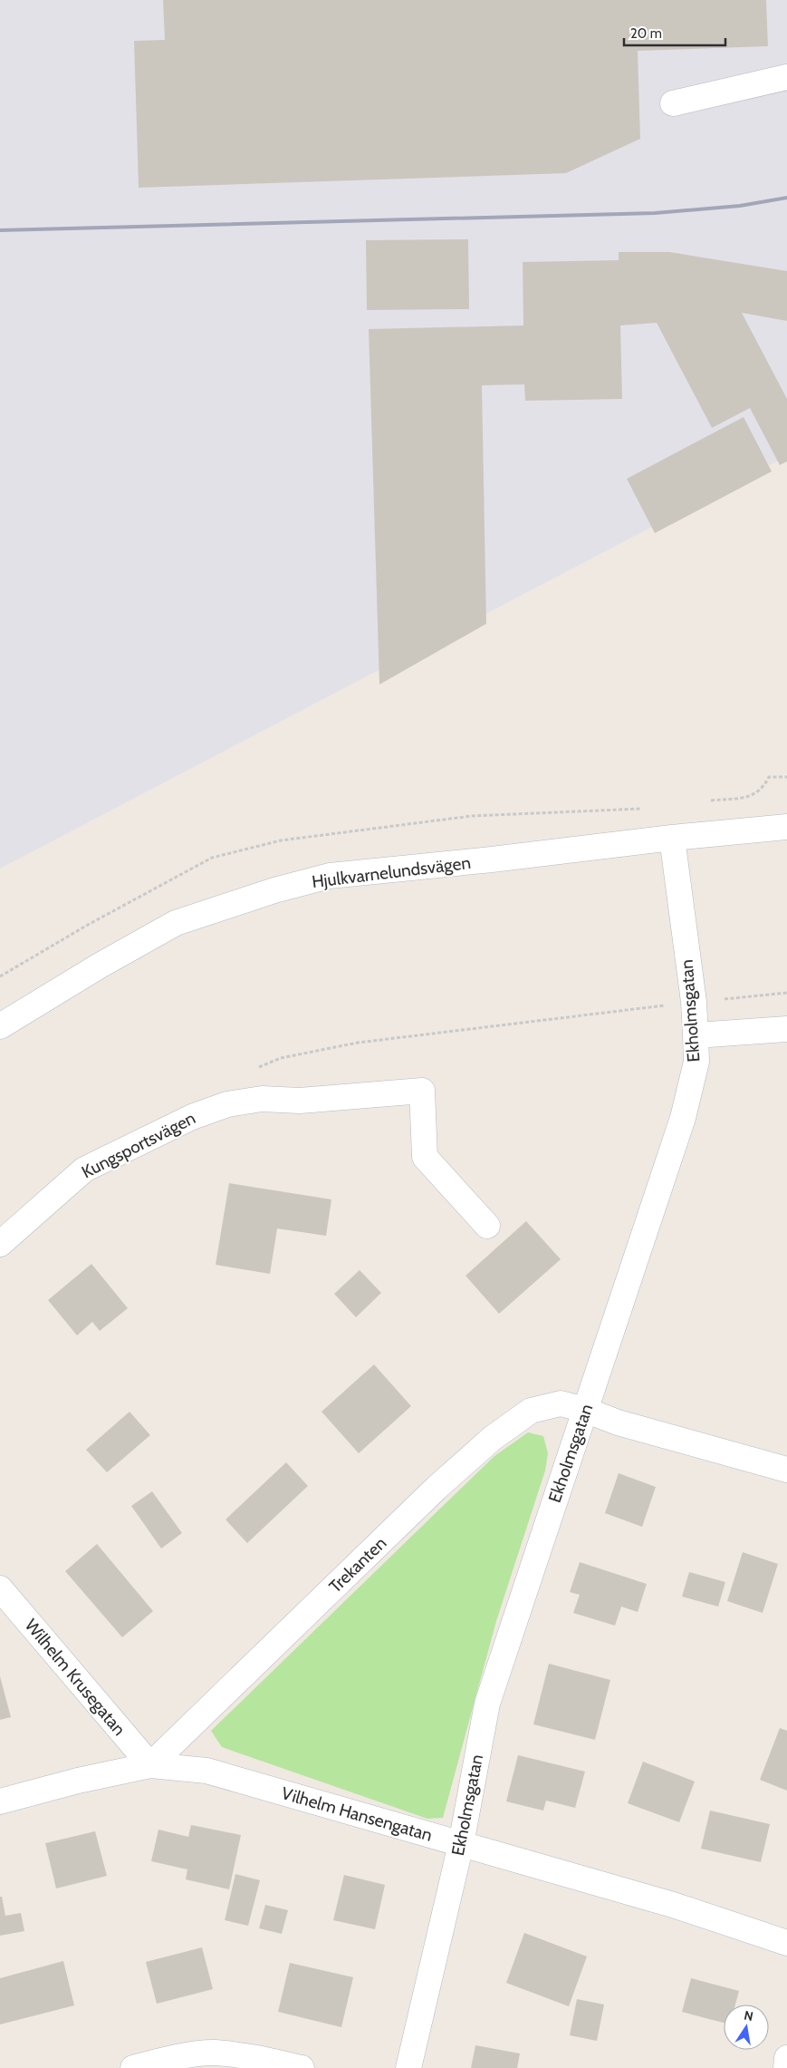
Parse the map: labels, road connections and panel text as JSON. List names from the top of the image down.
{
  "streets": {
    "street": [
      "Hjulkvarnelundsvägen",
      "Ekholmsgatan",
      "Kungsportsvägen",
      "Trekanten",
      "Wilhelm Krusegatan",
      "Vilhelm Hansengatan"
    ]
  },
  "crossings": [
    ["Hjulkvarnelundsvägen", "Ekholmsgatan"],
    ["Ekholmsgatan", "Trekanten"],
    ["Ekholmsgatan", "Vilhelm Hansengatan"],
    ["Trekanten", "Wilhelm Krusegatan"],
    ["Trekanten", "Vilhelm Hansengatan"],
    ["Wilhelm Krusegatan", "Vilhelm Hansengatan"]
  ],
  "scale_bar": "20 m",
  "north": "top"
}
